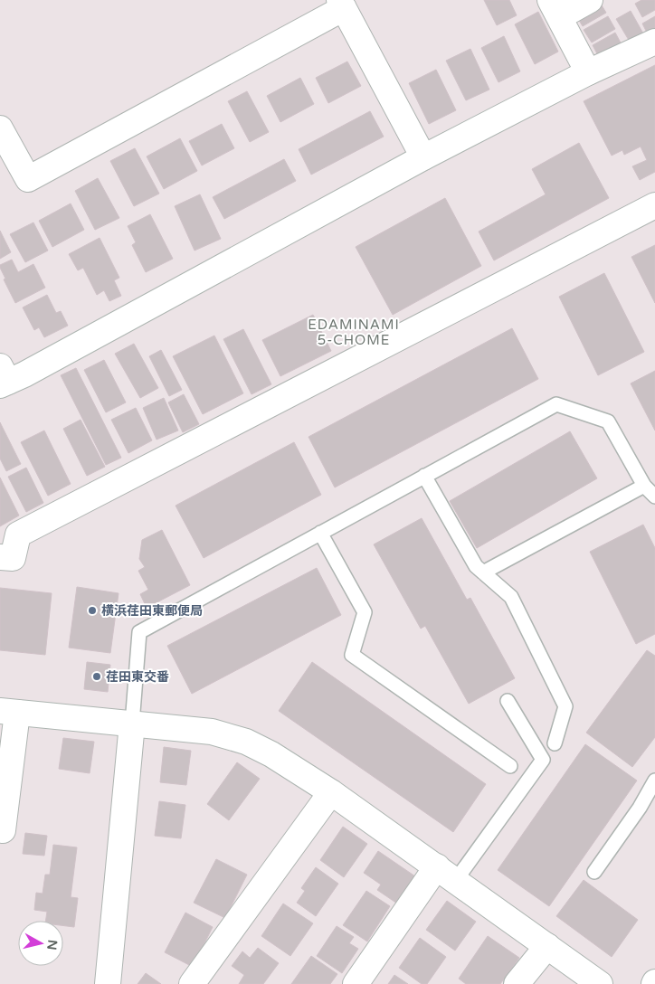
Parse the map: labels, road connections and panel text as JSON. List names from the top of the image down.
{
  "districts": ["EDAMINAMI 5-CHOME"],
  "places": ["横浜荏田東郵便局", "荏田東交番"],
  "north": "right"
}
